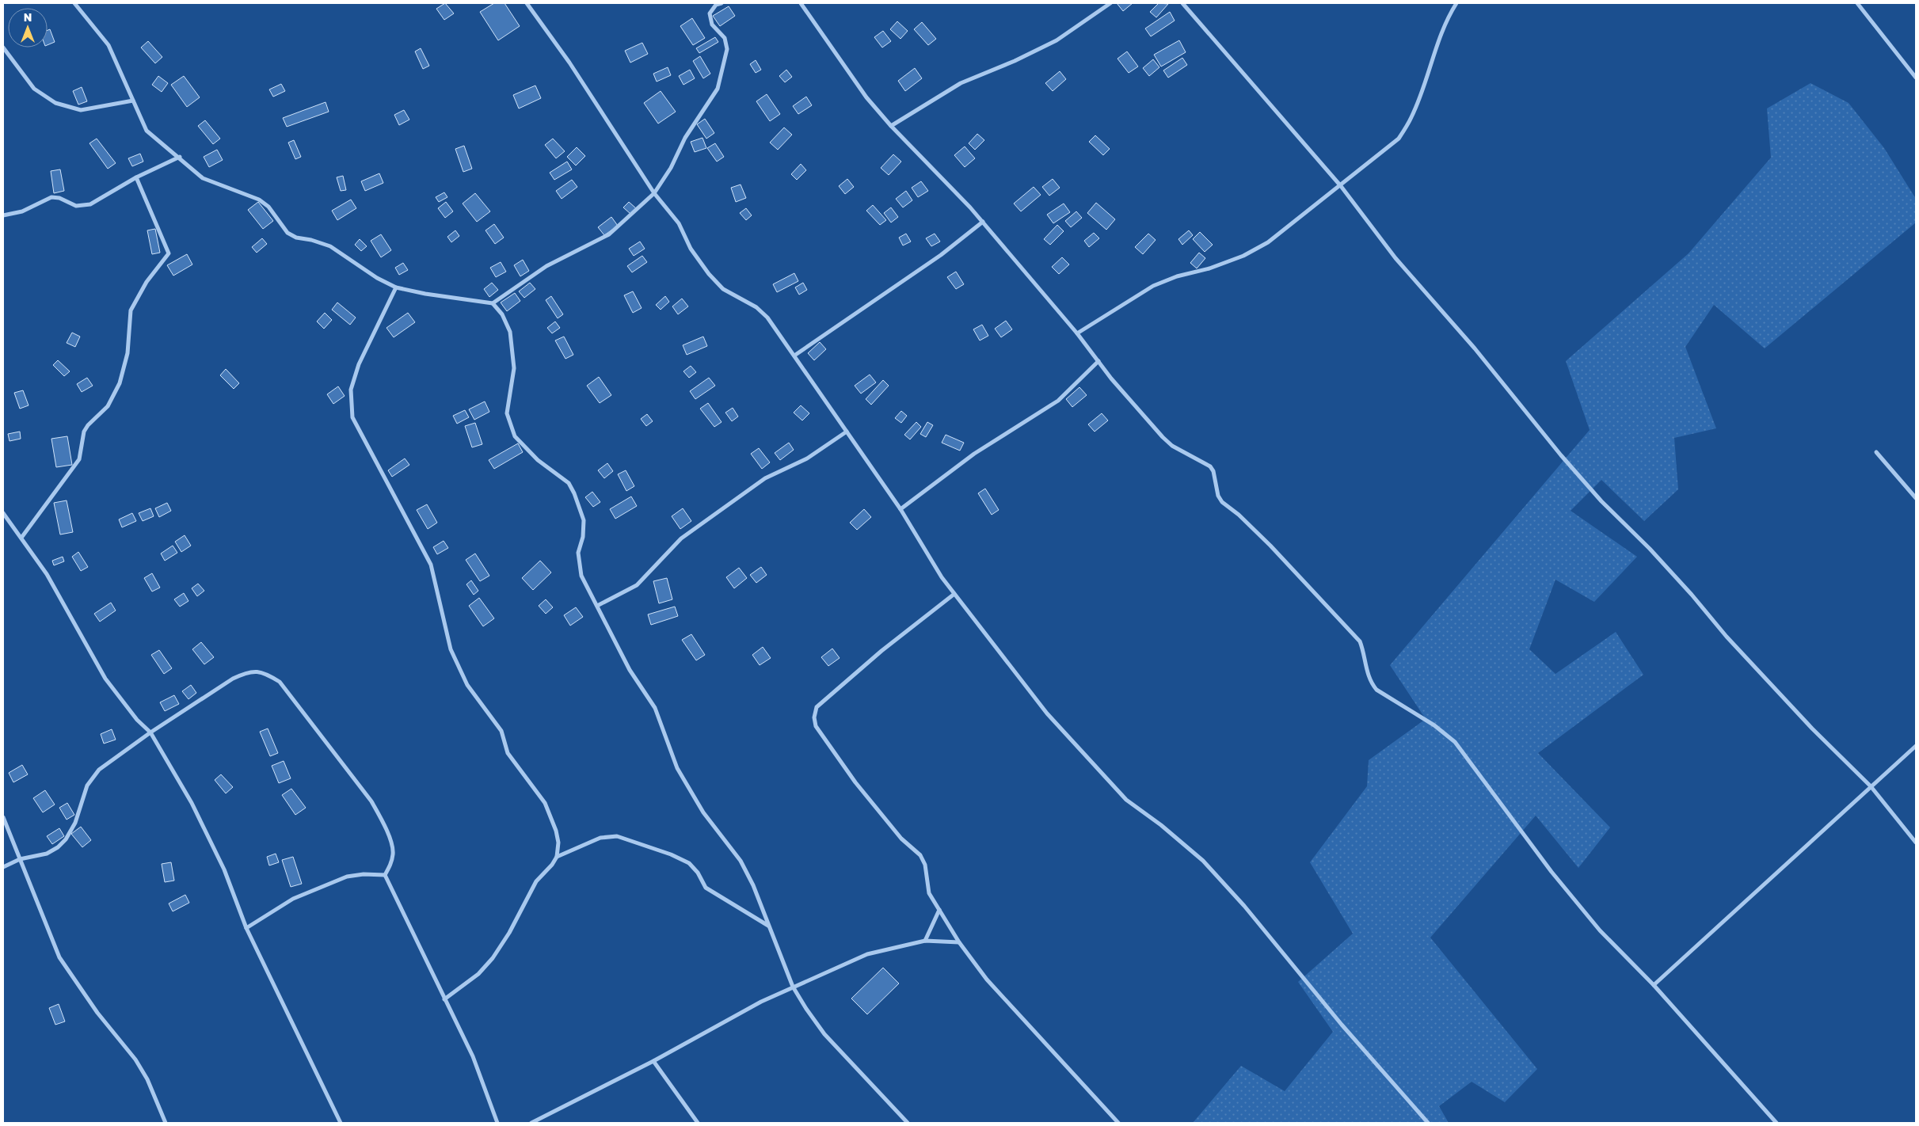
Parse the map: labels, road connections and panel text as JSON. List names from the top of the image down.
{
  "north": "top"
}
